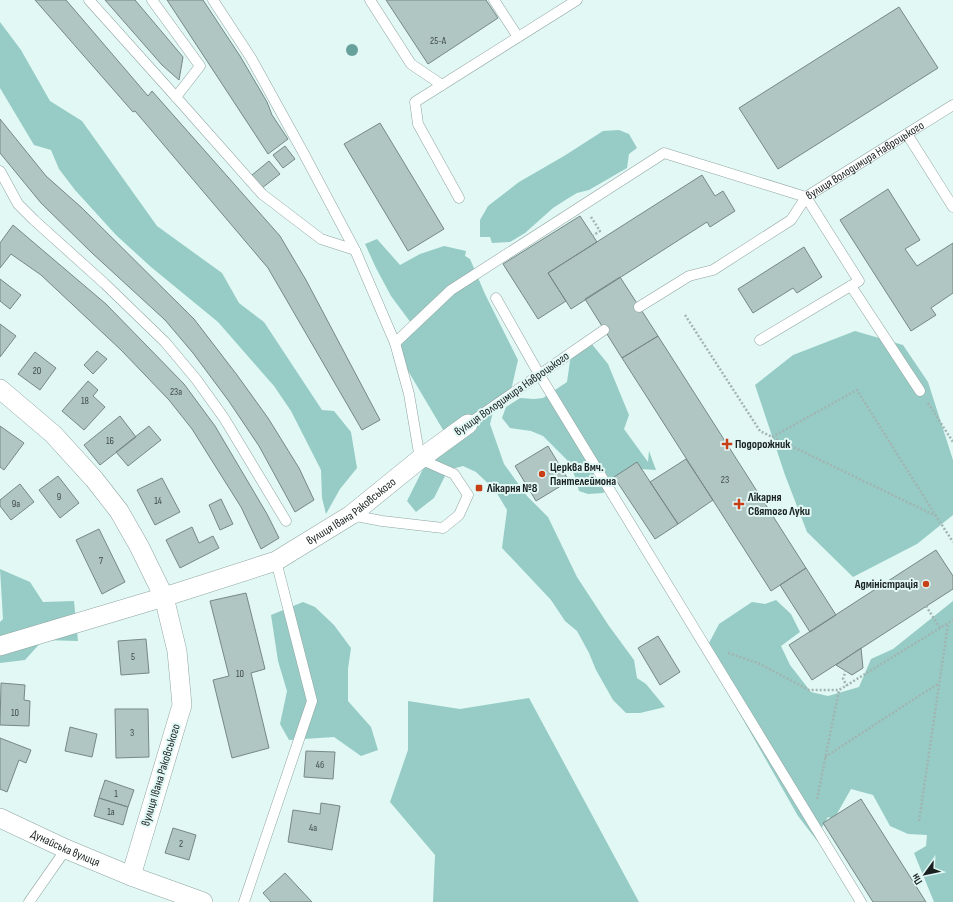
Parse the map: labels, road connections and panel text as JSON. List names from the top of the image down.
{
  "streets": {
    "street": ["вулиця Володимира Навроцького", "вулиця Івана Раковського", "Дунайська вулиця"]
  },
  "crossings": [
    ["вулиця Володимира Навроцького", "вулиця Івана Раковського"],
    ["вулиця Івана Раковського", "Дунайська вулиця"]
  ],
  "places": {
    "health": ["Подорожник", "Лікарня Святого Луки"],
    "other": ["Церква Вмч. Пантелеймона", "Адміністрація"],
    "transit": ["Лікарня №8"]
  },
  "house_numbers": [
    "25-А",
    "20",
    "23а",
    "18",
    "16",
    "23",
    "9",
    "14",
    "9а",
    "7",
    "5",
    "10",
    "10",
    "3",
    "4б",
    "1",
    "1а",
    "4а",
    "2"
  ],
  "north": "bottom left"
}
